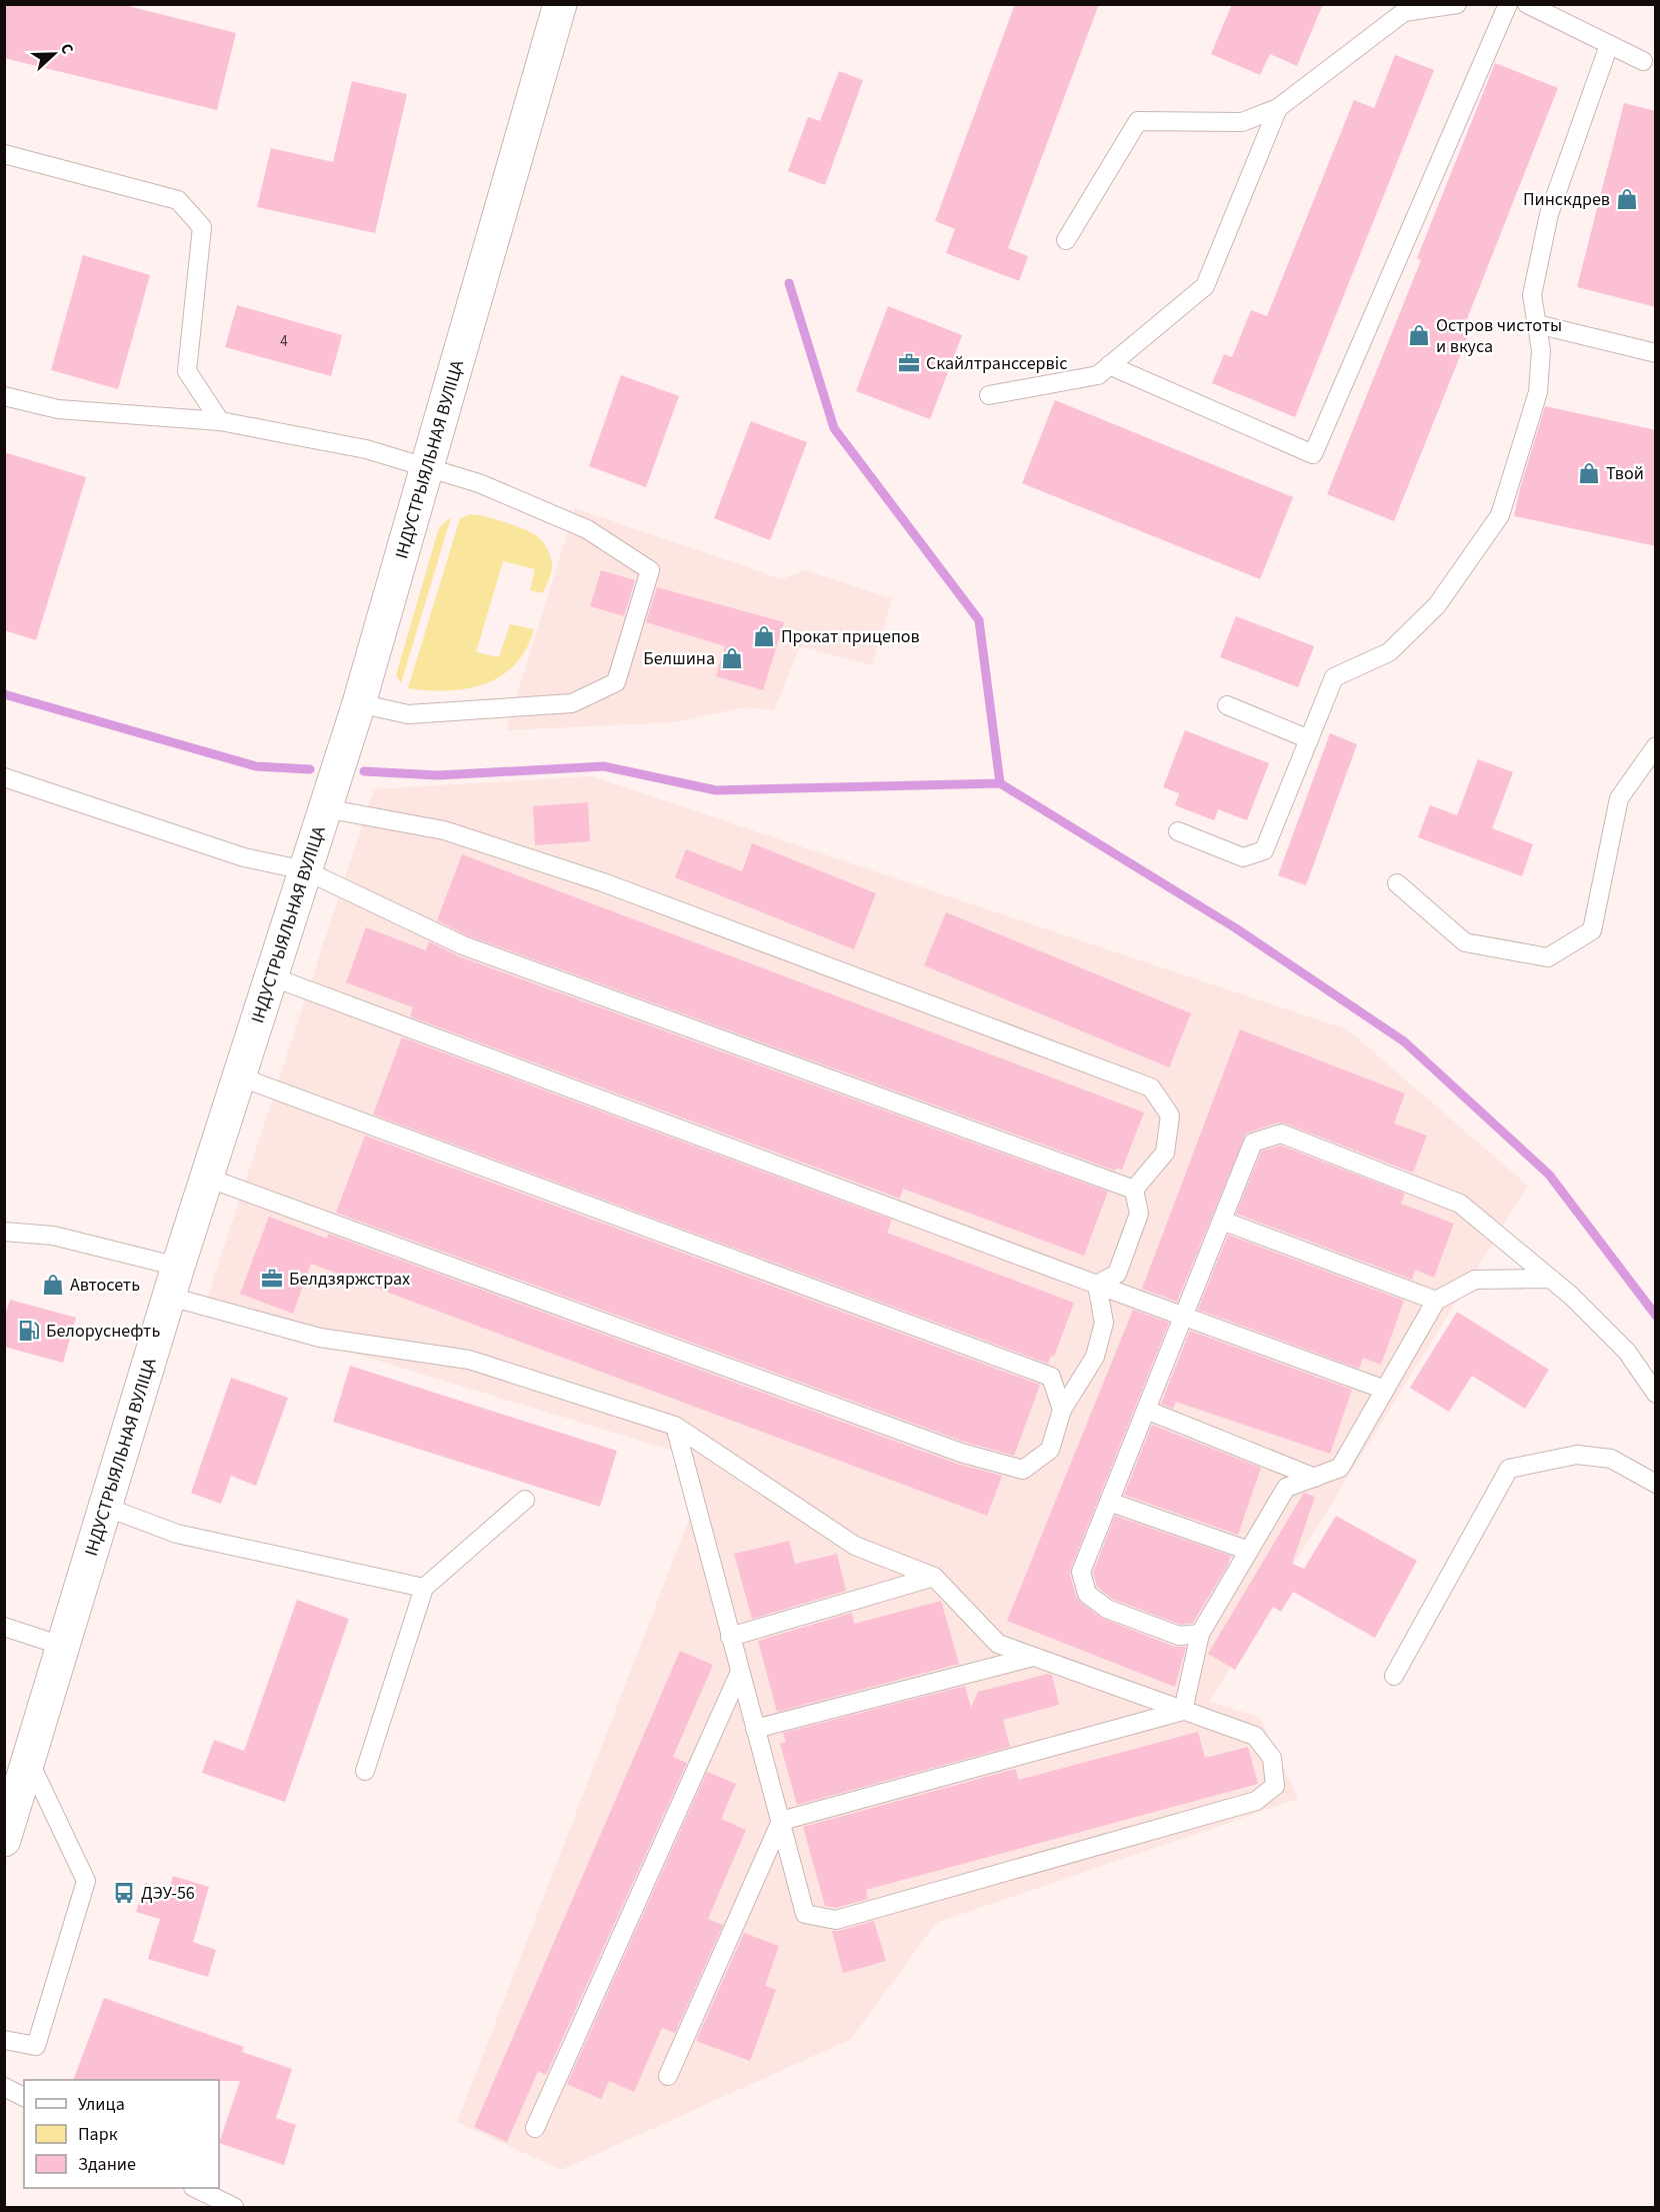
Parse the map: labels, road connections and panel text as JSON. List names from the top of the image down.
{
  "streets": {
    "street": ["ІНДУСТРЫЯЛЬНАЯ ВУЛІЦА"]
  },
  "places": {
    "shop": [
      "Пинскдрев",
      "Остров чистоты и вкуса",
      "Твой",
      "Прокат прицепов",
      "Белшина",
      "Автосеть"
    ],
    "office": ["Скайлтранссервіс", "Белдзяржстрах"],
    "fuel station": ["Белоруснефть"],
    "bus stop": ["ДЭУ-56"]
  },
  "house_numbers": ["4"],
  "legend": ["Улица", "Парк", "Здание"],
  "north": "right"
}
